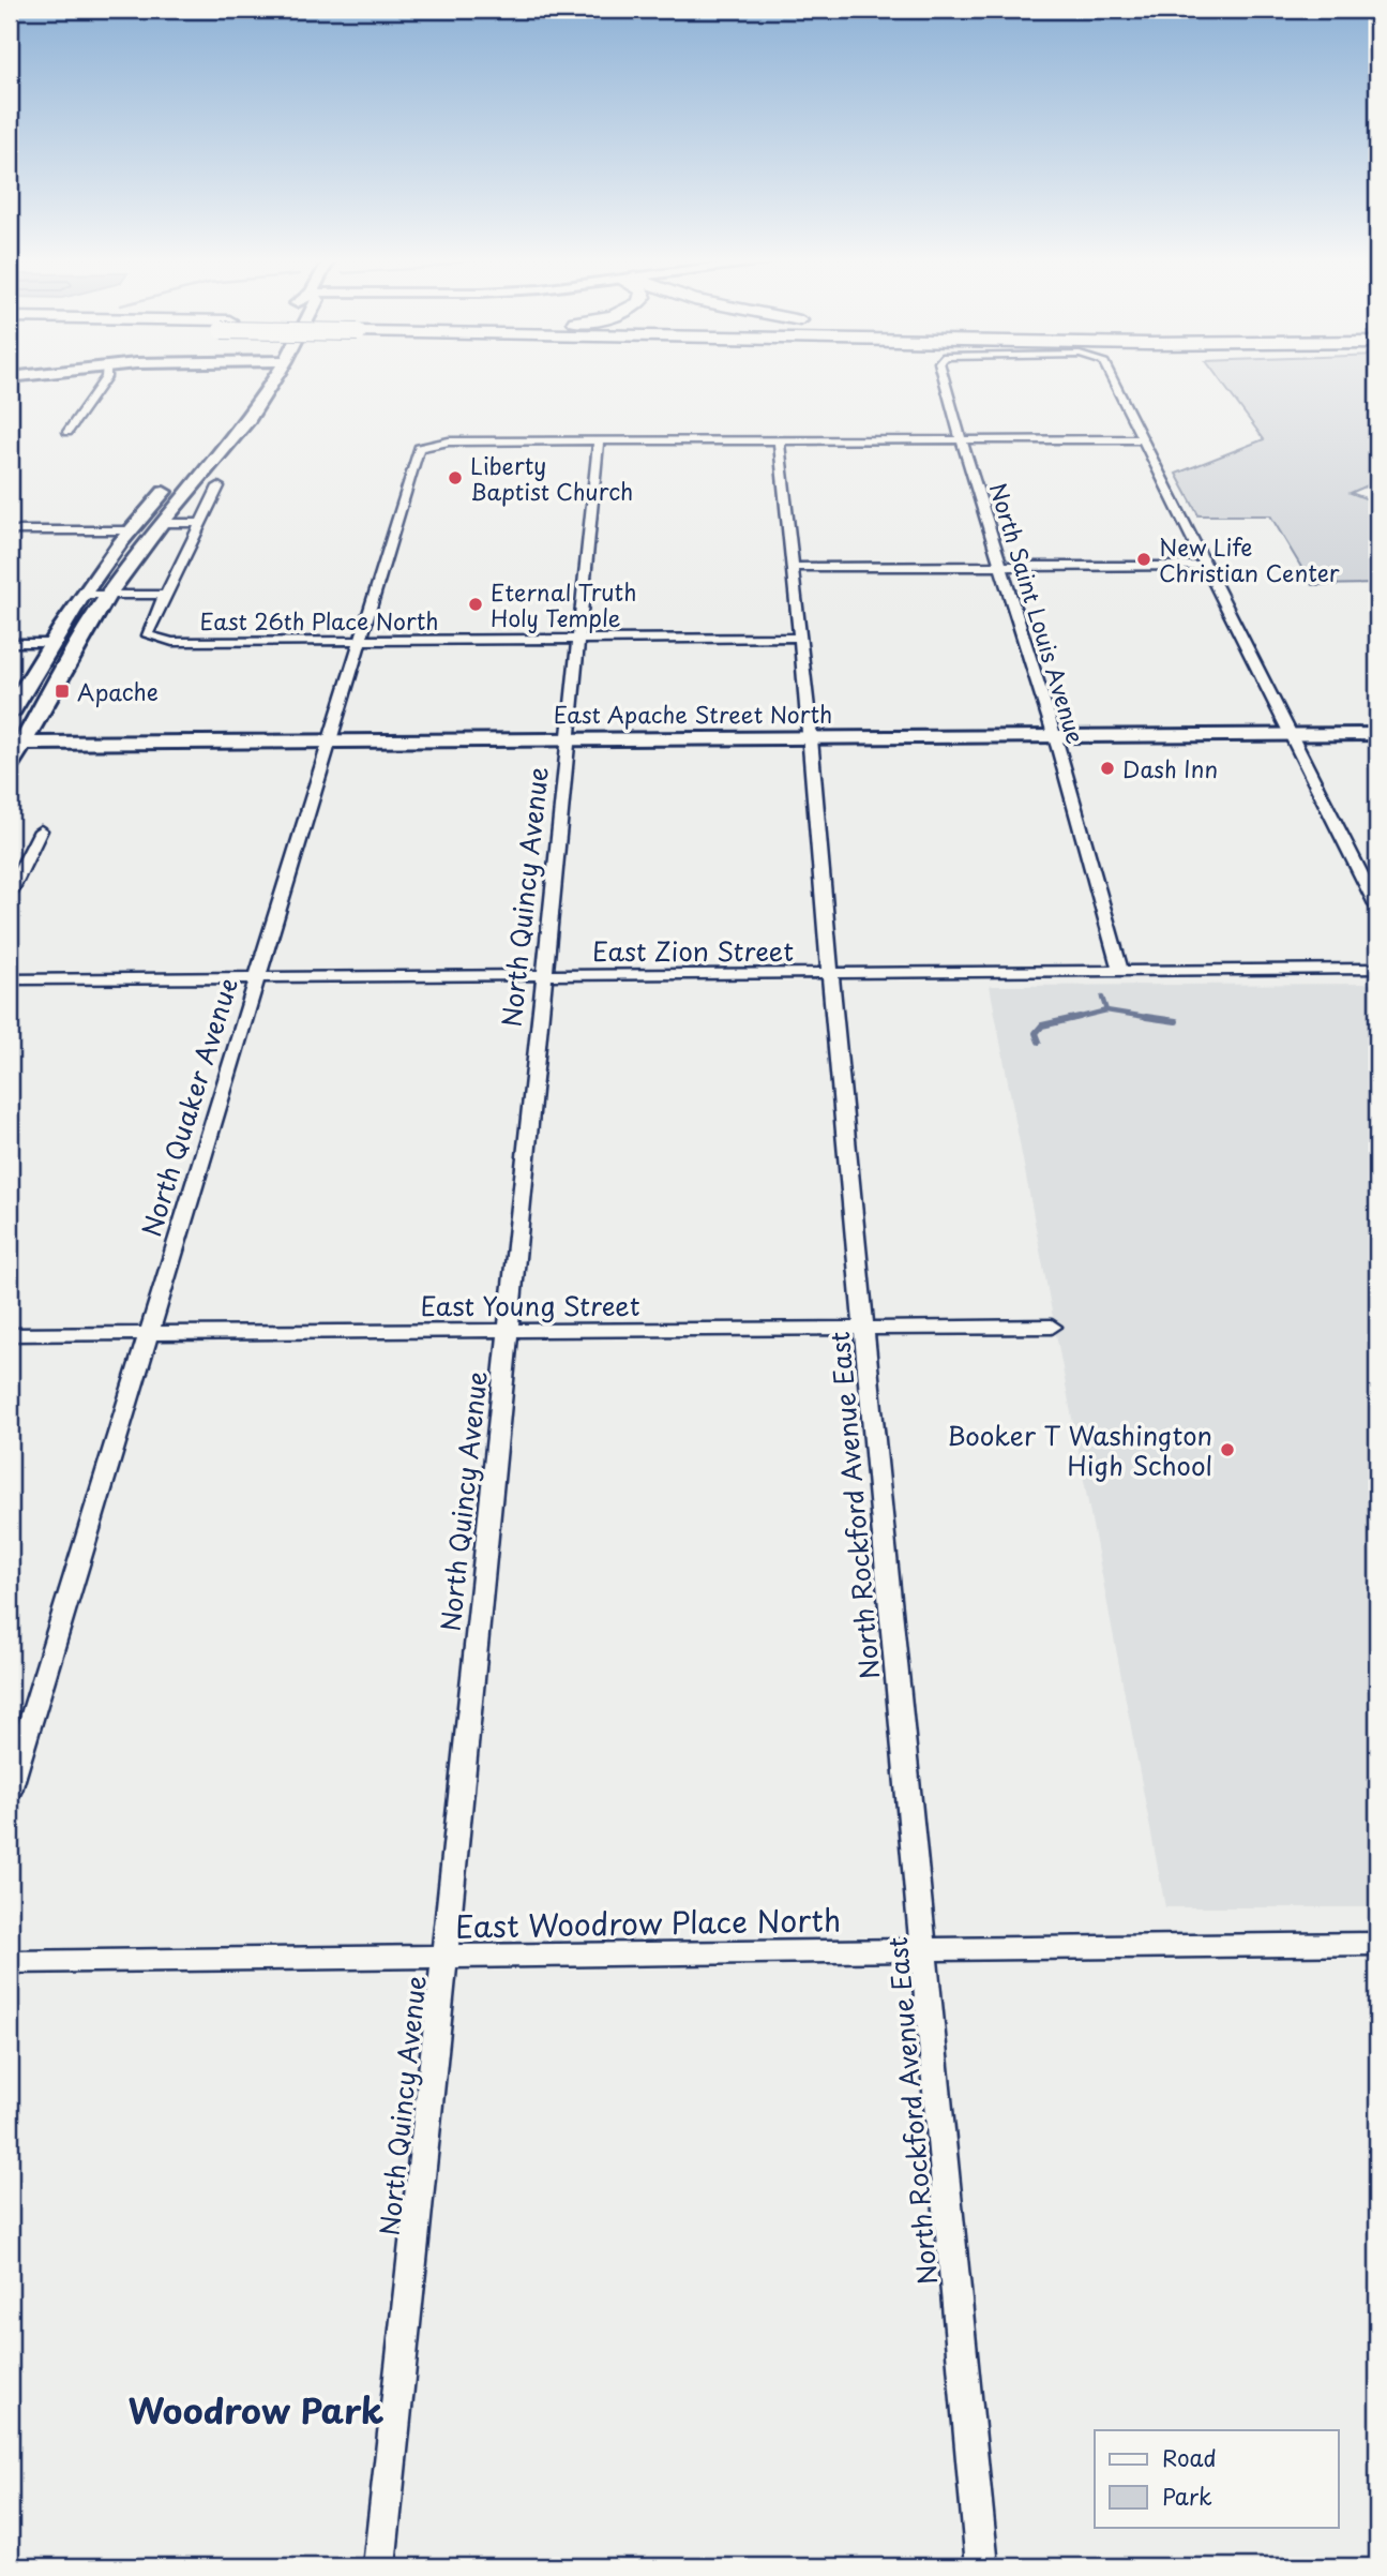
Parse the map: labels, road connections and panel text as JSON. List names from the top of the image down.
{
  "streets": {
    "main road": ["East Apache Street North"],
    "street": [
      "North Saint Louis Avenue",
      "East 26th Place North",
      "North Quincy Avenue",
      "East Zion Street",
      "North Quaker Avenue",
      "East Young Street",
      "North Rockford Avenue East",
      "East Woodrow Place North"
    ]
  },
  "crossings": [
    ["North Saint Louis Avenue", "East Apache Street North"],
    ["North Saint Louis Avenue", "East Zion Street"],
    ["East 26th Place North", "North Quincy Avenue"],
    ["East 26th Place North", "North Quaker Avenue"],
    ["East 26th Place North", "North Rockford Avenue East"],
    ["East Apache Street North", "North Quincy Avenue"],
    ["East Apache Street North", "North Quaker Avenue"],
    ["East Apache Street North", "North Rockford Avenue East"],
    ["North Quincy Avenue", "East Zion Street"],
    ["North Quincy Avenue", "North Quaker Avenue"],
    ["North Quincy Avenue", "East Young Street"],
    ["North Quincy Avenue", "East Woodrow Place North"],
    ["East Zion Street", "North Quaker Avenue"],
    ["East Zion Street", "North Rockford Avenue East"],
    ["North Quaker Avenue", "East Young Street"],
    ["East Young Street", "North Rockford Avenue East"],
    ["North Rockford Avenue East", "East Woodrow Place North"]
  ],
  "districts": ["Woodrow Park"],
  "places": {
    "other": [
      "Liberty Baptist Church",
      "New Life Christian Center",
      "Eternal Truth Holy Temple",
      "Dash Inn",
      "Booker T Washington High School"
    ],
    "transit": ["Apache"]
  },
  "legend": ["Road", "Park"]
}
